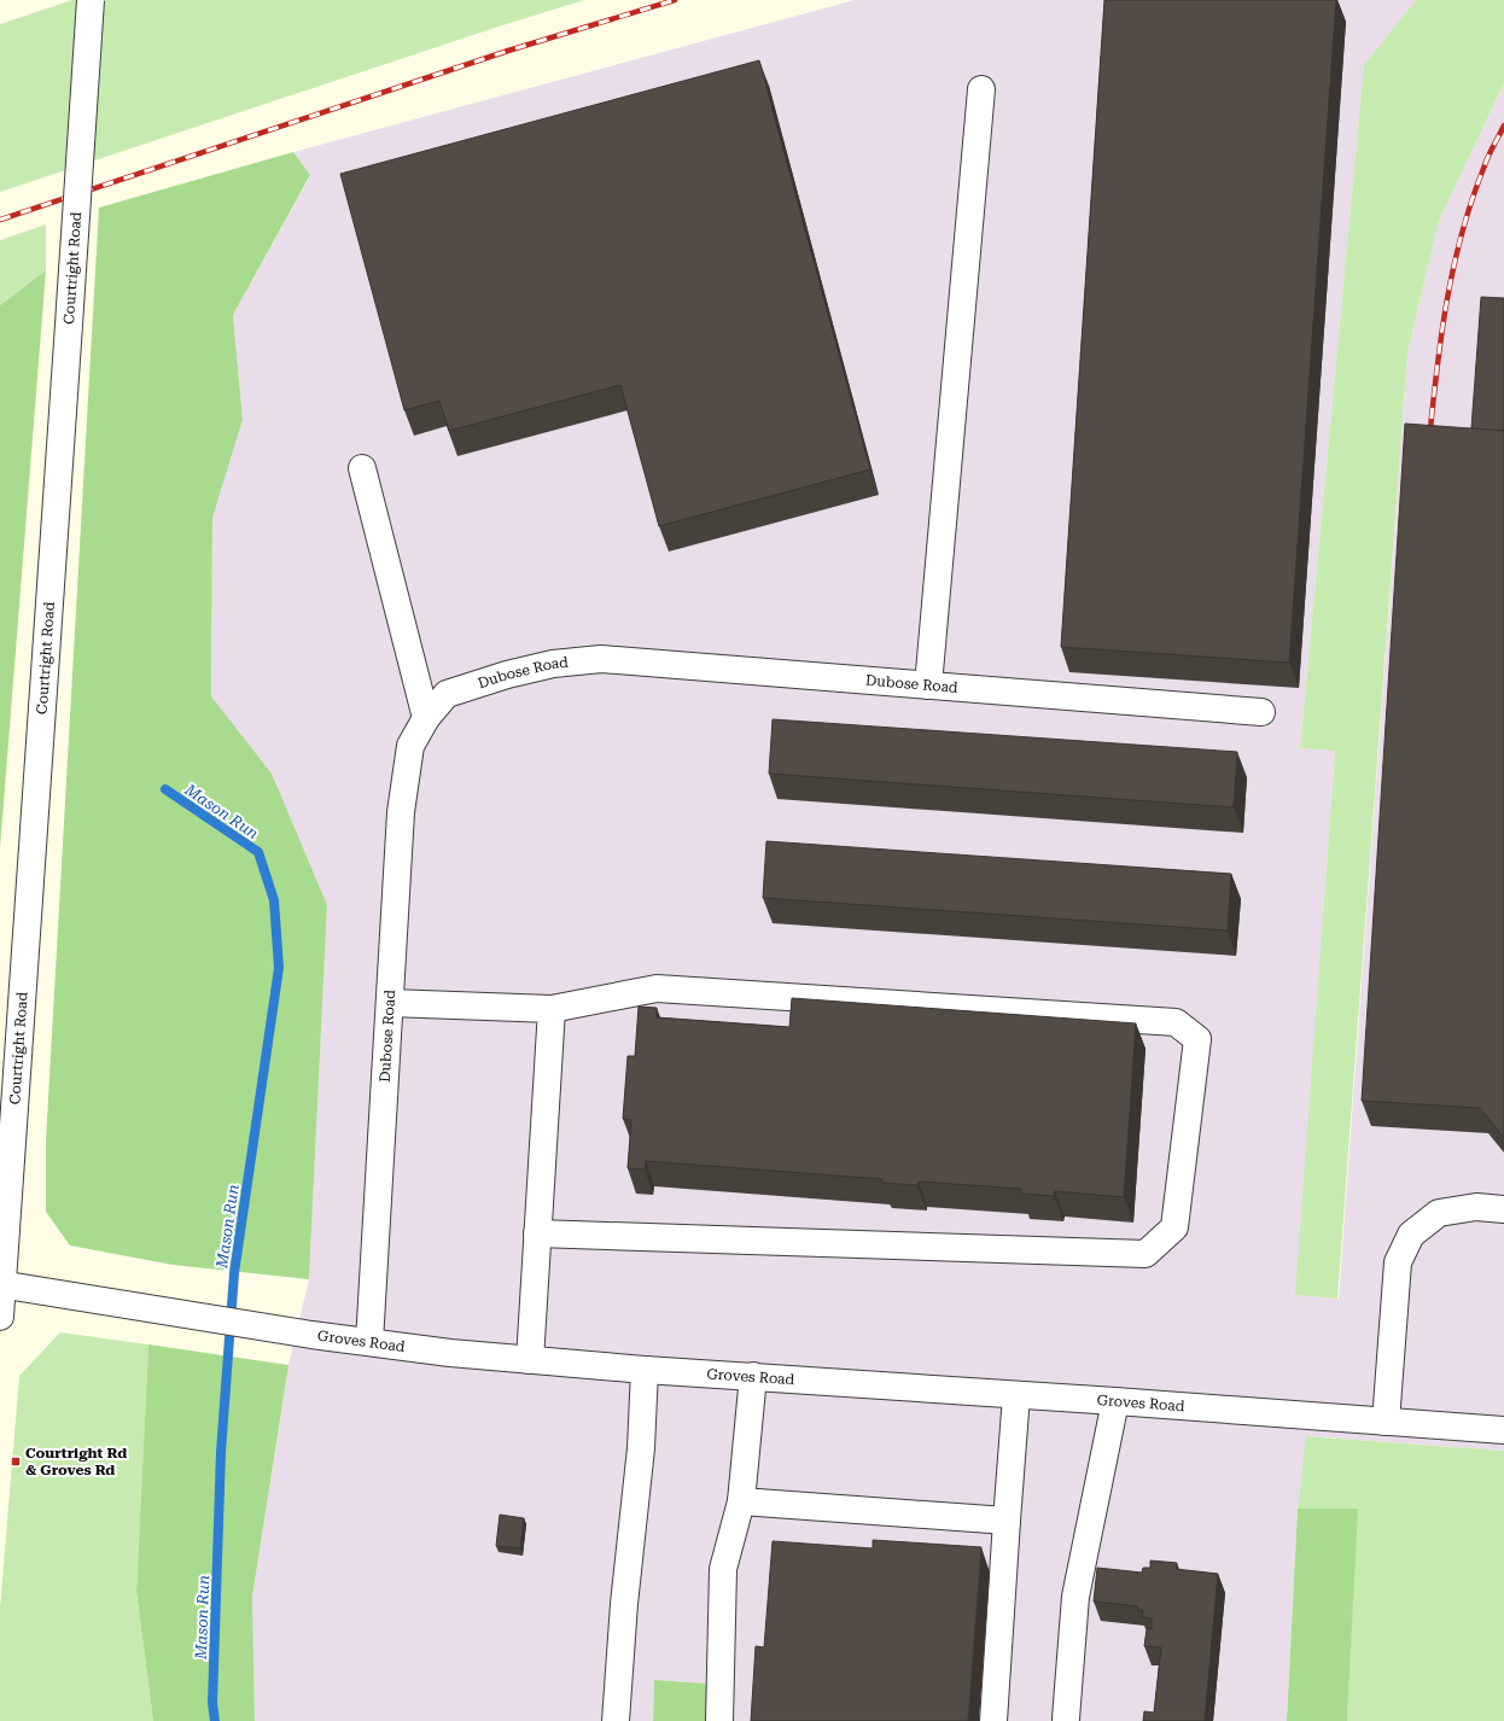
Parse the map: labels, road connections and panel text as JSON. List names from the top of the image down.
{
  "streets": {
    "street": ["Courtright Road", "Dubose Road", "Groves Road"]
  },
  "crossings": [
    ["Courtright Road", "Groves Road"],
    ["Dubose Road", "Groves Road"]
  ],
  "water": ["Mason Run"],
  "places": {
    "transit": ["Courtright Rd & Groves Rd"]
  }
}
